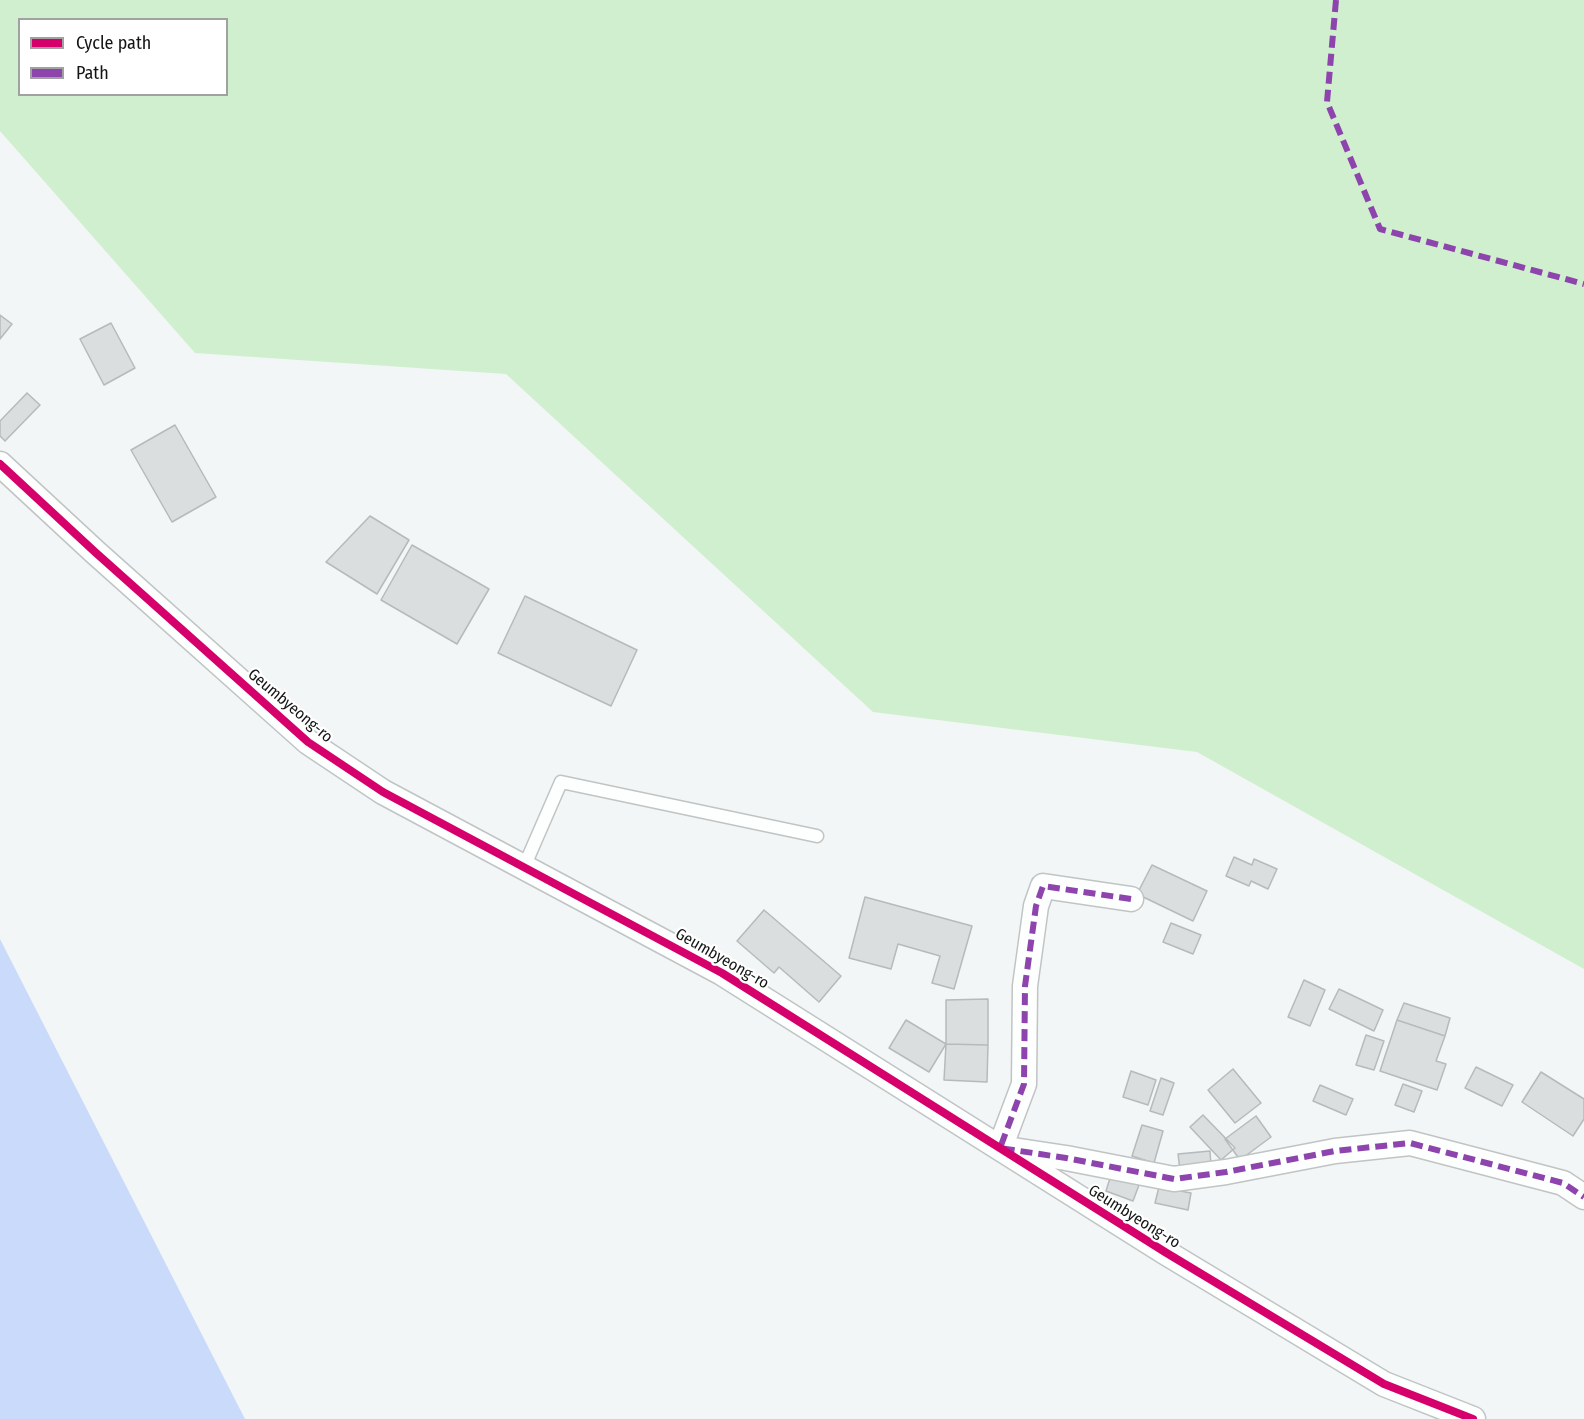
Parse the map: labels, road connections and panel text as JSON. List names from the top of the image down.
{
  "streets": {
    "street": ["Geumbyeong-ro"]
  },
  "legend": ["Cycle path", "Path"]
}
